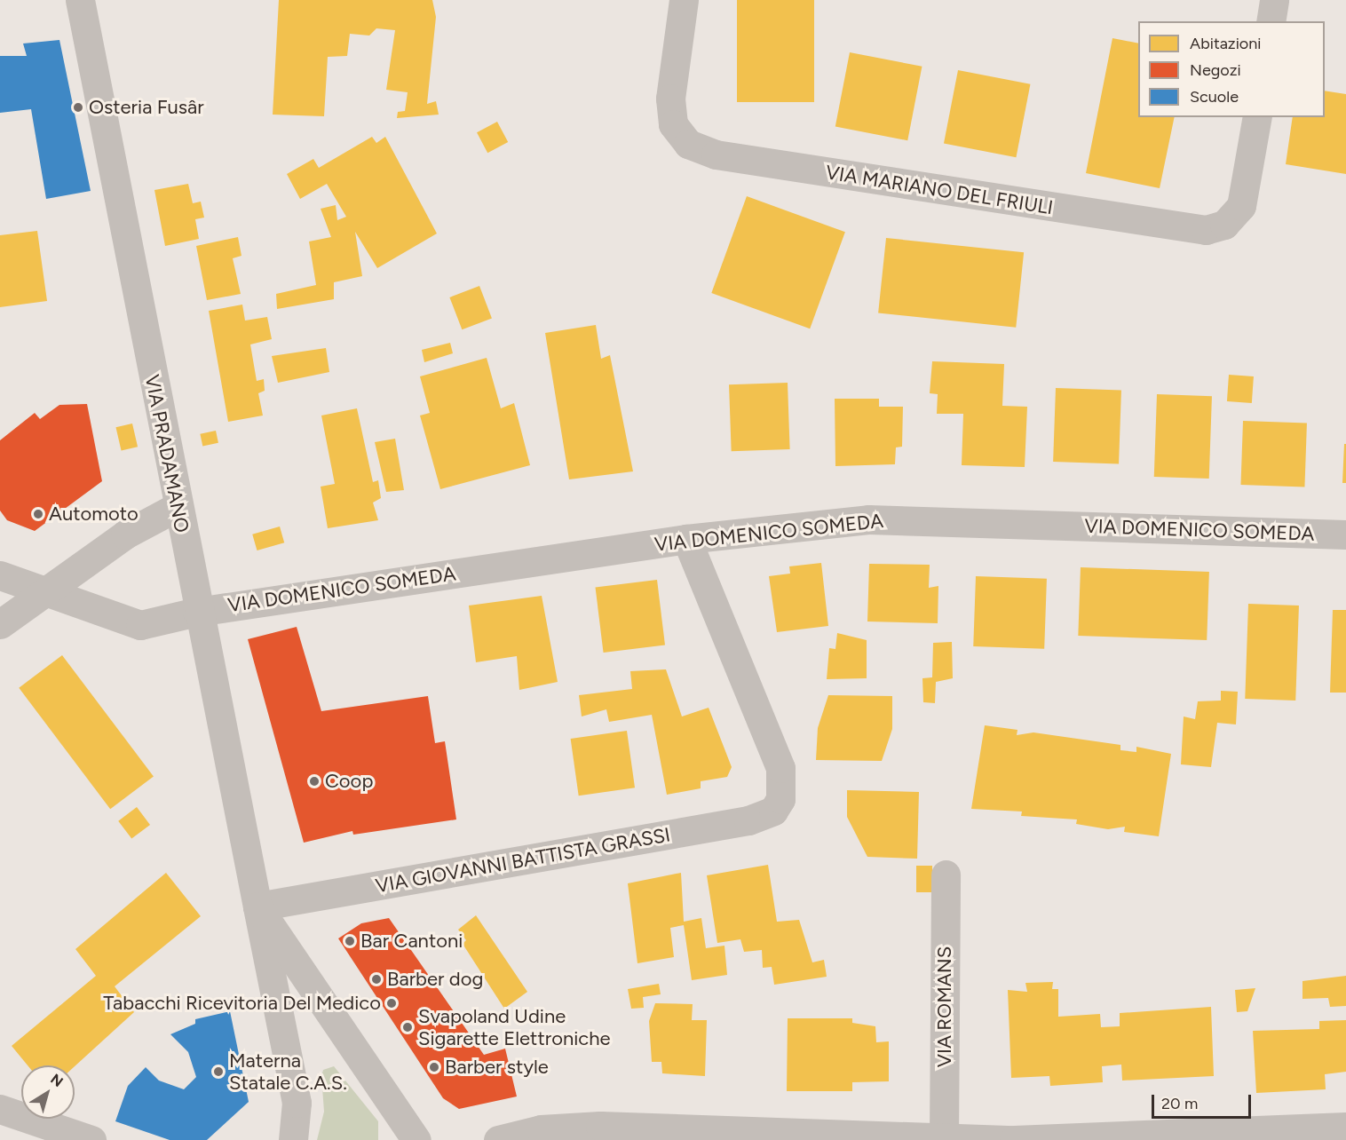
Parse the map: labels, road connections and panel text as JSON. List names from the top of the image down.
{
  "streets": {
    "street": [
      "VIA MARIANO DEL FRIULI",
      "VIA PRADAMANO",
      "VIA DOMENICO SOMEDA",
      "VIA GIOVANNI BATTISTA GRASSI",
      "VIA ROMANS"
    ]
  },
  "crossings": [
    ["VIA PRADAMANO", "VIA DOMENICO SOMEDA"],
    ["VIA PRADAMANO", "VIA GIOVANNI BATTISTA GRASSI"],
    ["VIA DOMENICO SOMEDA", "VIA GIOVANNI BATTISTA GRASSI"]
  ],
  "places": [
    "Osteria Fusâr",
    "Automoto",
    "Coop",
    "Bar Cantoni",
    "Barber dog",
    "Tabacchi Ricevitoria Del Medico",
    "Svapoland Udine Sigarette Elettroniche",
    "Barber style",
    "Materna Statale C.A.S."
  ],
  "legend": ["Abitazioni", "Negozi", "Scuole"],
  "scale_bar": "20 m",
  "north": "top right"
}
